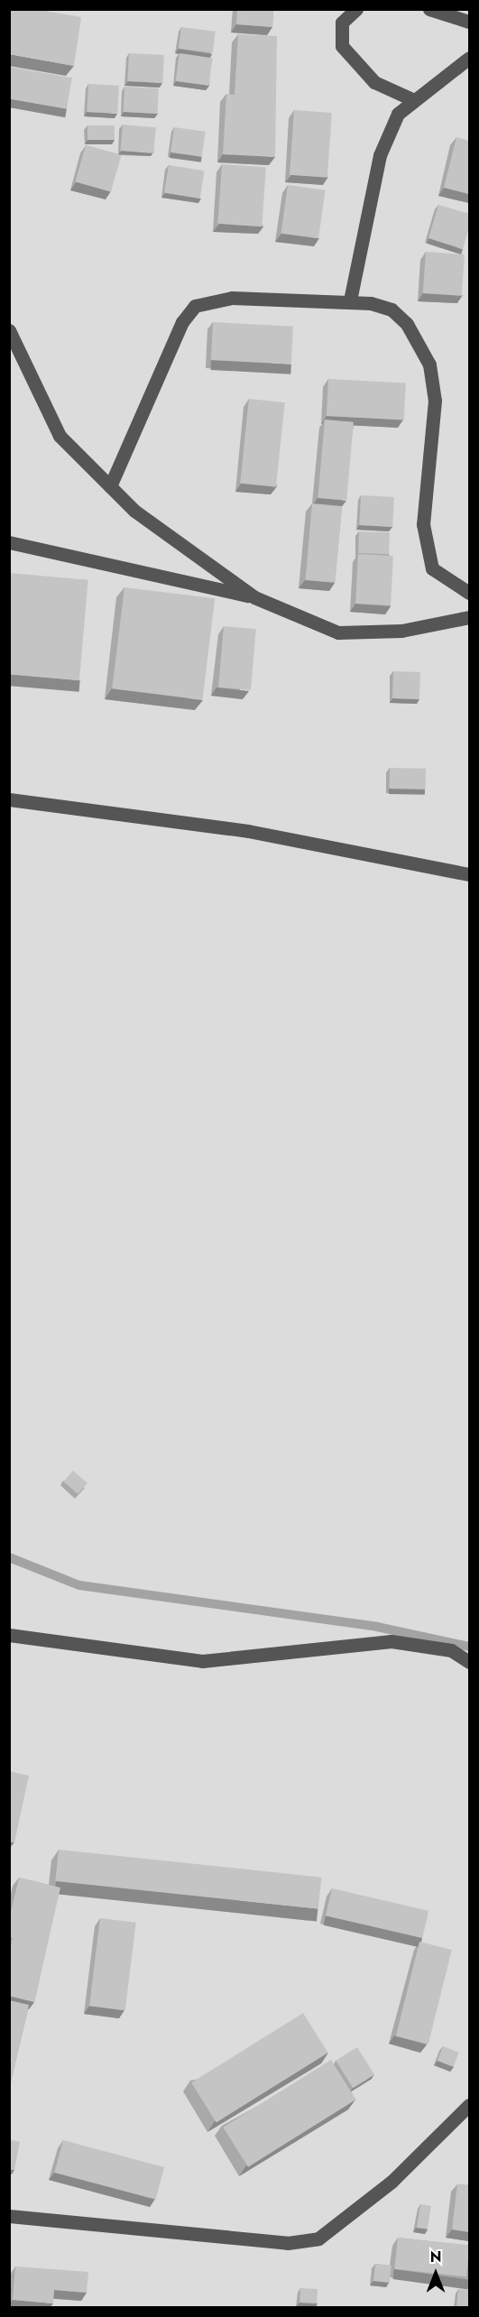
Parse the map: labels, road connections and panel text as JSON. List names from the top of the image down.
{
  "north": "top"
}
